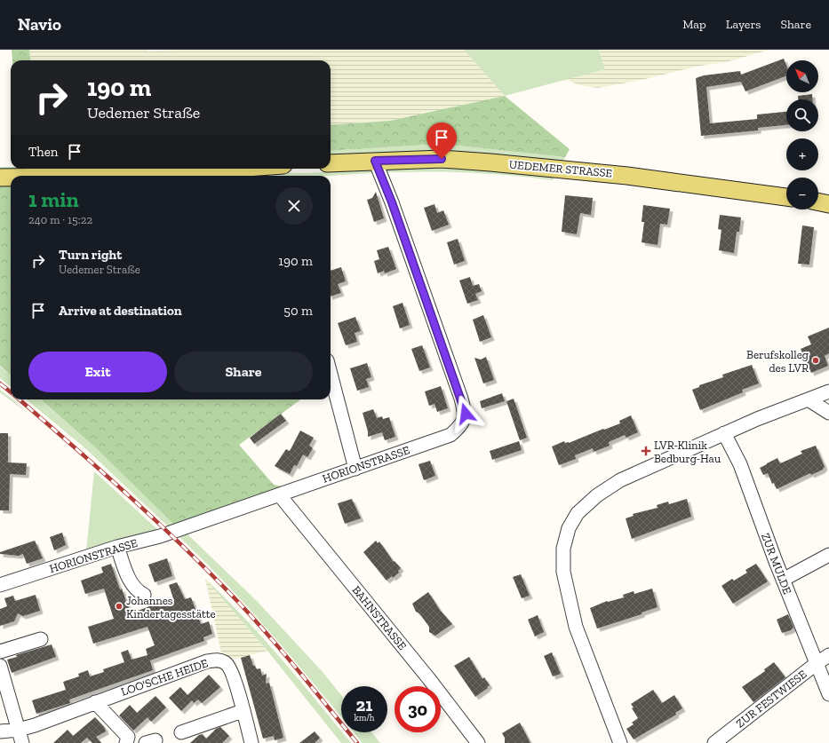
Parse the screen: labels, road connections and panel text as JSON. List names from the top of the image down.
{
  "streets": {
    "main road": ["UEDEMER STRASSE"],
    "street": [
      "HORIONSTRASSE",
      "ZUR MULDE",
      "BAHNSTRASSE",
      "LOO'SCHE HEIDE",
      "ZUR FESTWIESE"
    ]
  },
  "crossings": [
    ["UEDEMER STRASSE", "HORIONSTRASSE"],
    ["HORIONSTRASSE", "BAHNSTRASSE"],
    ["ZUR MULDE", "ZUR FESTWIESE"]
  ],
  "places": {
    "other": ["Berufskolleg des LVR", "Johannes Kindertagesstätte"],
    "health": ["LVR-Klinik Bedburg-Hau"]
  },
  "north": "top left",
  "page": {
    "header": "Navio",
    "nav": ["Map", "Layers", "Share"],
    "map_buttons": ["+", "−"],
    "turn": ["190 m", "Uedemer Straße"],
    "then": "Then",
    "heading": ["1 min", "240 m · 15:22"],
    "list": [
      {
        "name": "Turn right",
        "note": "Uedemer Straße",
        "value": "190 m"
      },
      {
        "name": "Arrive at destination",
        "value": "50 m"
      }
    ],
    "buttons": ["Exit", "Share"],
    "speed": "21 km/h",
    "limit": "30"
  }
}
